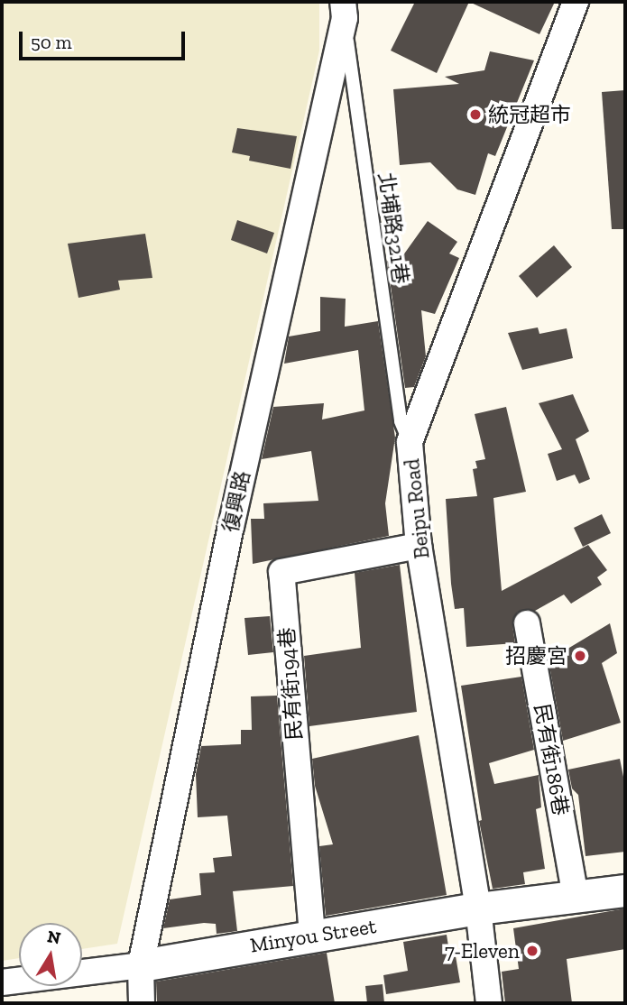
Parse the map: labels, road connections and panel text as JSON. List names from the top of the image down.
{
  "streets": {
    "street": [
      "復興路",
      "Beipu Road",
      "民有街194巷",
      "民有街186巷",
      "Minyou Street"
    ],
    "lane": ["北埔路321巷"]
  },
  "crossings": [
    ["北埔路321巷", "復興路"],
    ["北埔路321巷", "Beipu Road"],
    ["復興路", "Minyou Street"],
    ["Beipu Road", "民有街194巷"],
    ["Beipu Road", "Minyou Street"],
    ["民有街194巷", "Minyou Street"],
    ["民有街186巷", "Minyou Street"]
  ],
  "places": ["統冠超市", "招慶宮", "7-Eleven"],
  "scale_bar": "50 m",
  "north": "top"
}
